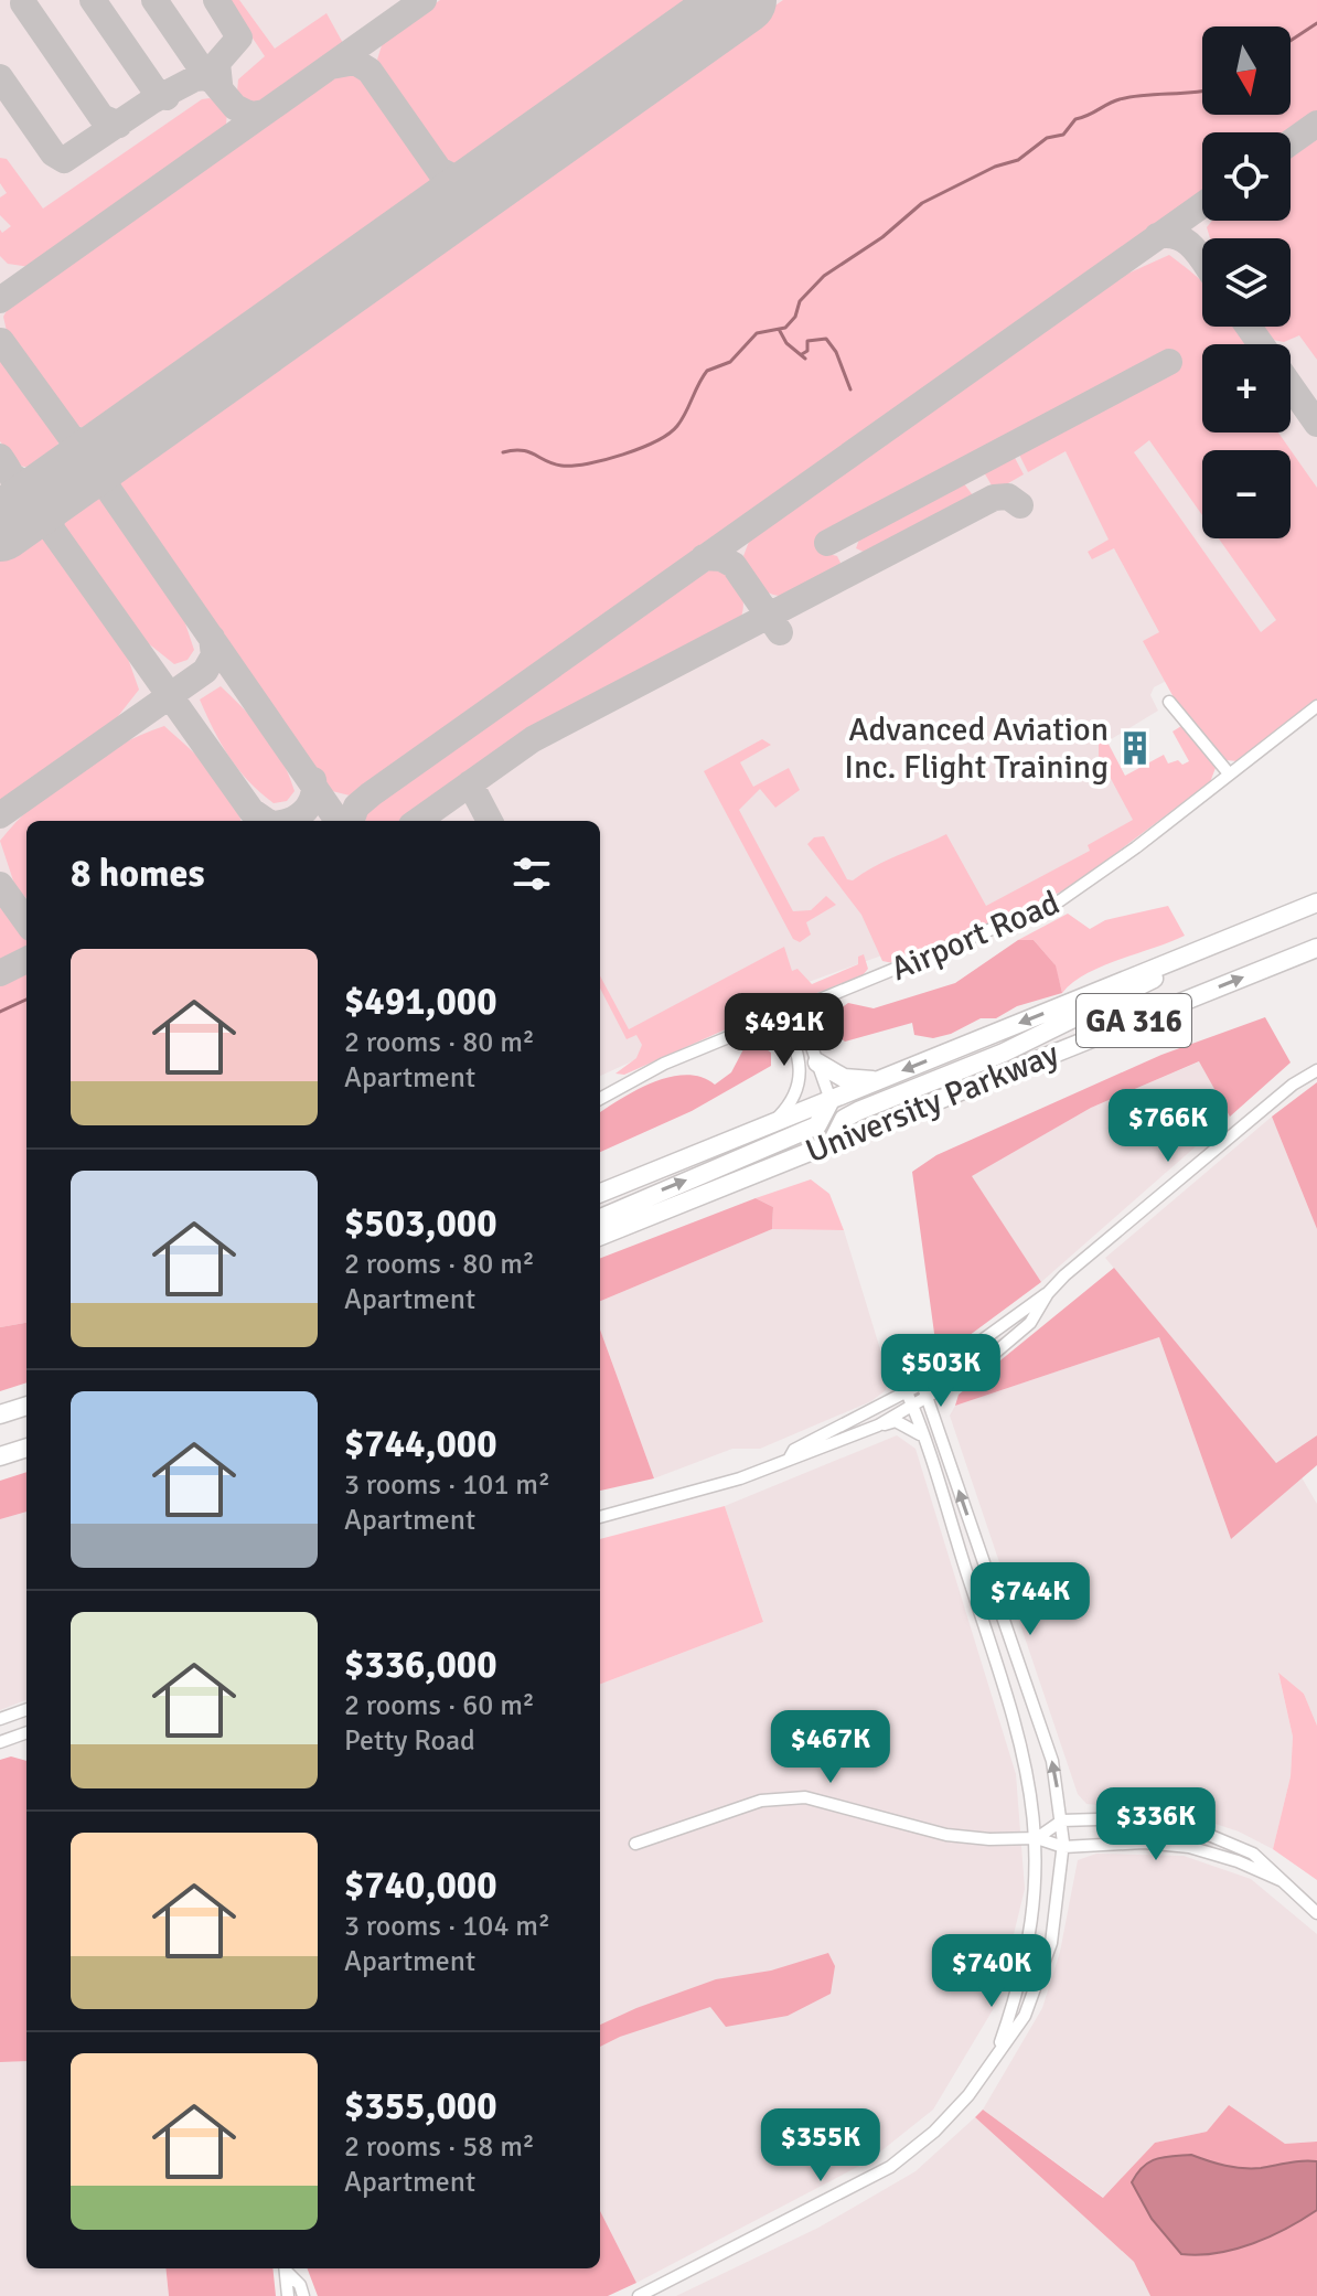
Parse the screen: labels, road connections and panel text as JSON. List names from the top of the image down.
{
  "streets": {
    "highway": ["GA 316", "University Parkway"],
    "street": ["Airport Road"]
  },
  "places": {
    "building": ["Advanced Aviation Inc. Flight Training"]
  },
  "north": "bottom",
  "page": {
    "map_buttons": ["+", "−"],
    "heading": "8 homes",
    "list": [
      {
        "name": "$491,000",
        "note": "2 rooms · 80 m² · Apartment"
      },
      {
        "name": "$503,000",
        "note": "2 rooms · 80 m² · Apartment"
      },
      {
        "name": "$744,000",
        "note": "3 rooms · 101 m² · Apartment"
      },
      {
        "name": "$336,000",
        "note": "2 rooms · 60 m² · Petty Road"
      },
      {
        "name": "$740,000",
        "note": "3 rooms · 104 m² · Apartment"
      },
      {
        "name": "$355,000",
        "note": "2 rooms · 58 m² · Apartment"
      }
    ],
    "price": [
      "$491K",
      "$766K",
      "$503K",
      "$744K",
      "$467K",
      "$336K",
      "$740K",
      "$355K"
    ]
  }
}
